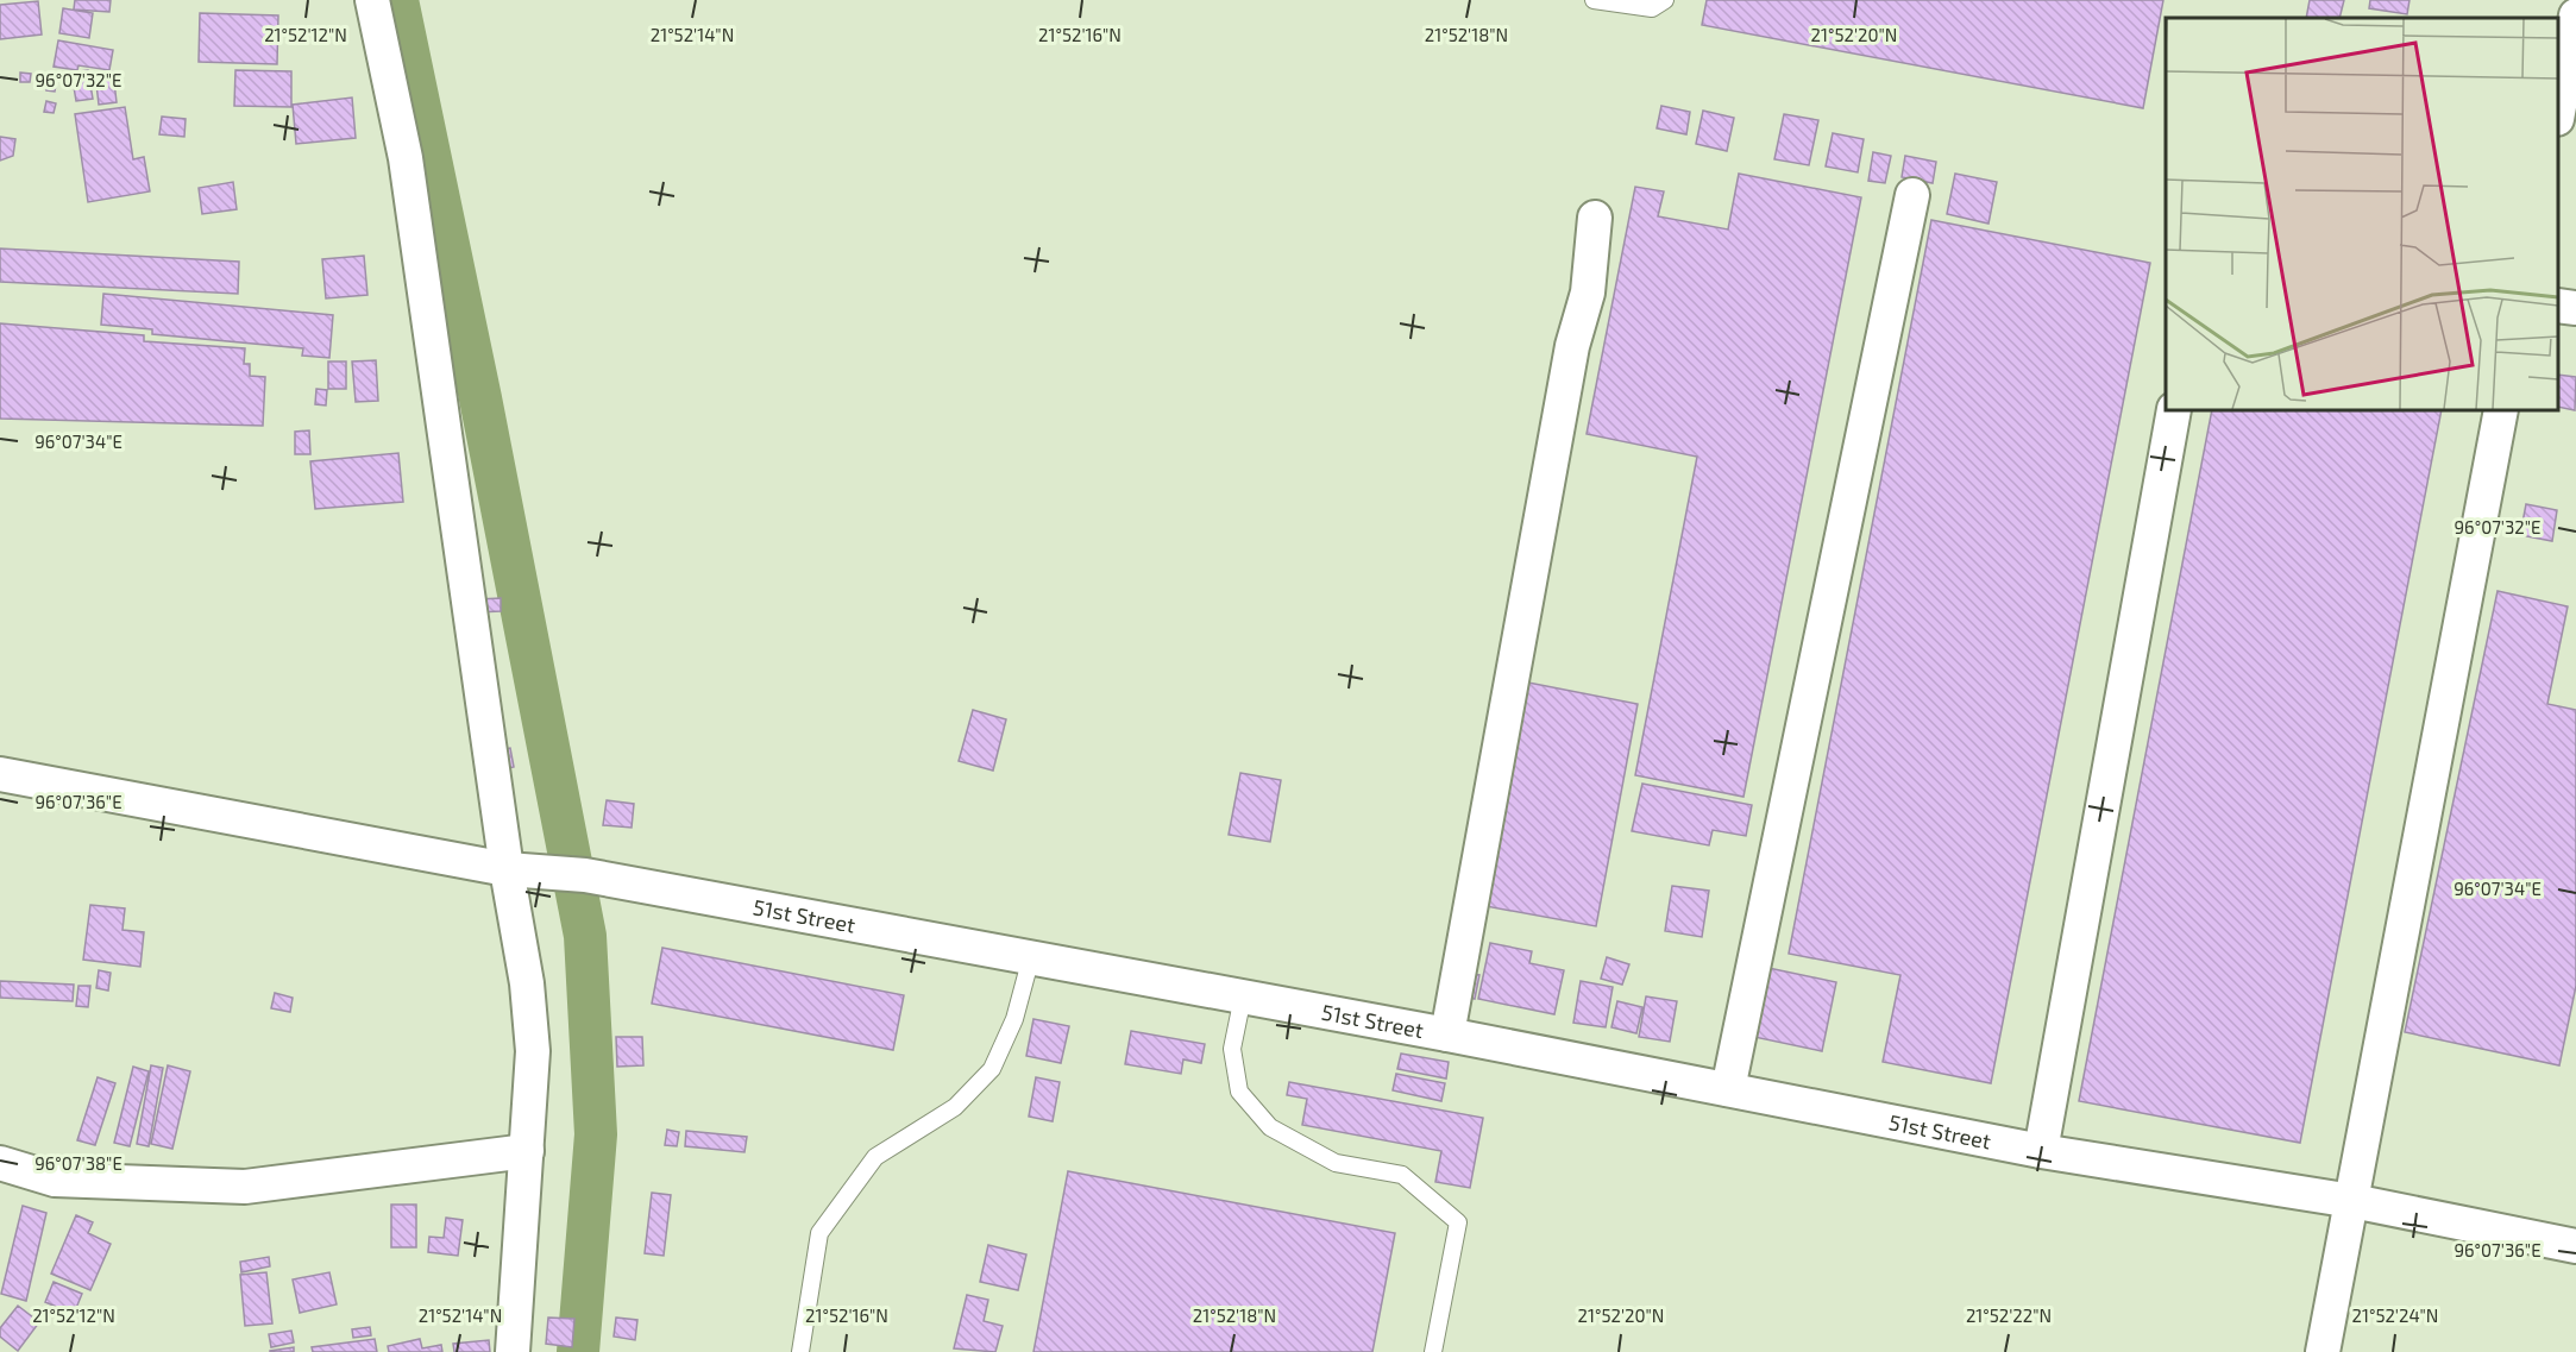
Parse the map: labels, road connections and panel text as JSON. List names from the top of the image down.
{
  "streets": {
    "street": ["51st Street"]
  },
  "coordinates": [
    "21°52'12\"N",
    "21°52'14\"N",
    "21°52'18\"N",
    "21°52'20\"N",
    "21°52'16\"N",
    "96°07'32\"E",
    "96°07'34\"E",
    "96°07'36\"E",
    "96°07'38\"E",
    "21°52'22\"N",
    "21°52'24\"N"
  ]
}
